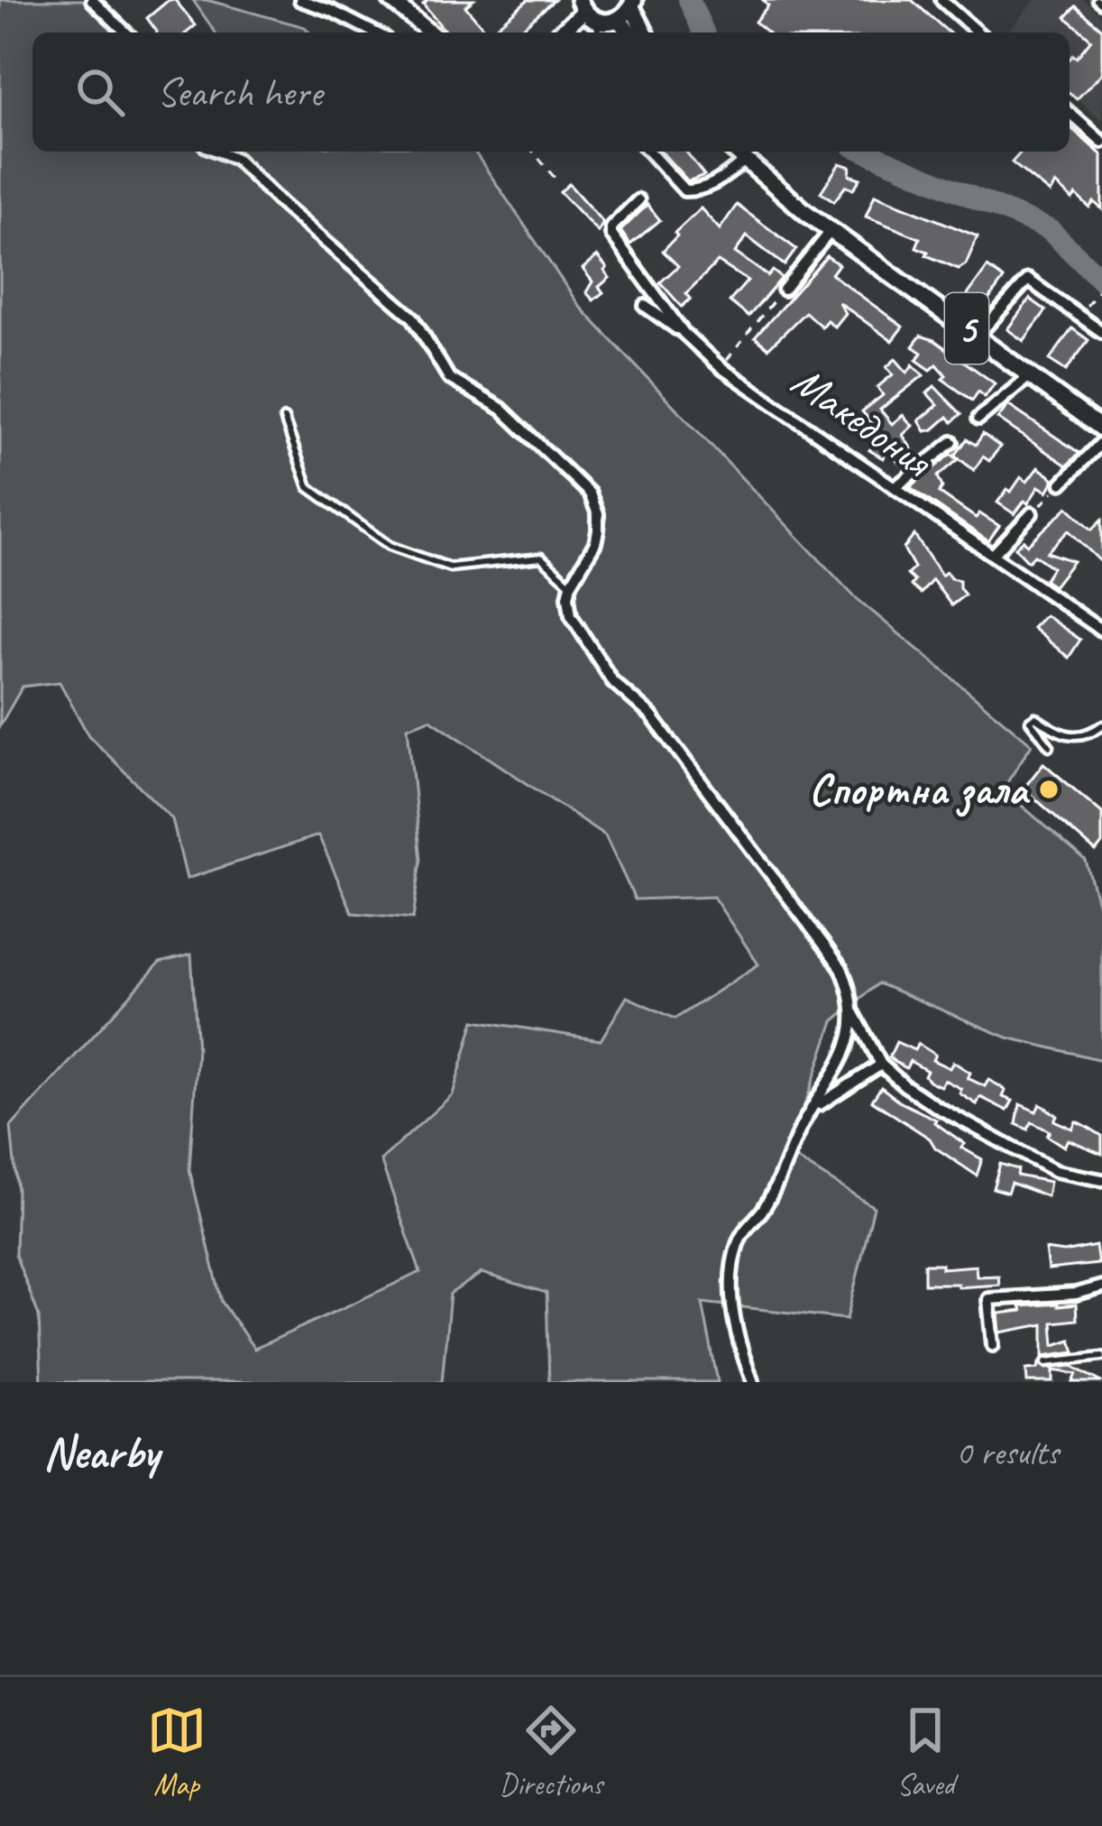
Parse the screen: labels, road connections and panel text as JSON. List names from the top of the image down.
{
  "streets": {
    "main road": ["5"],
    "street": ["Македония"]
  },
  "places": ["Спортна зала"],
  "page": {
    "search": "Search here",
    "heading": ["Nearby", "0 results"],
    "nav": ["Map", "Directions", "Saved"]
  }
}
